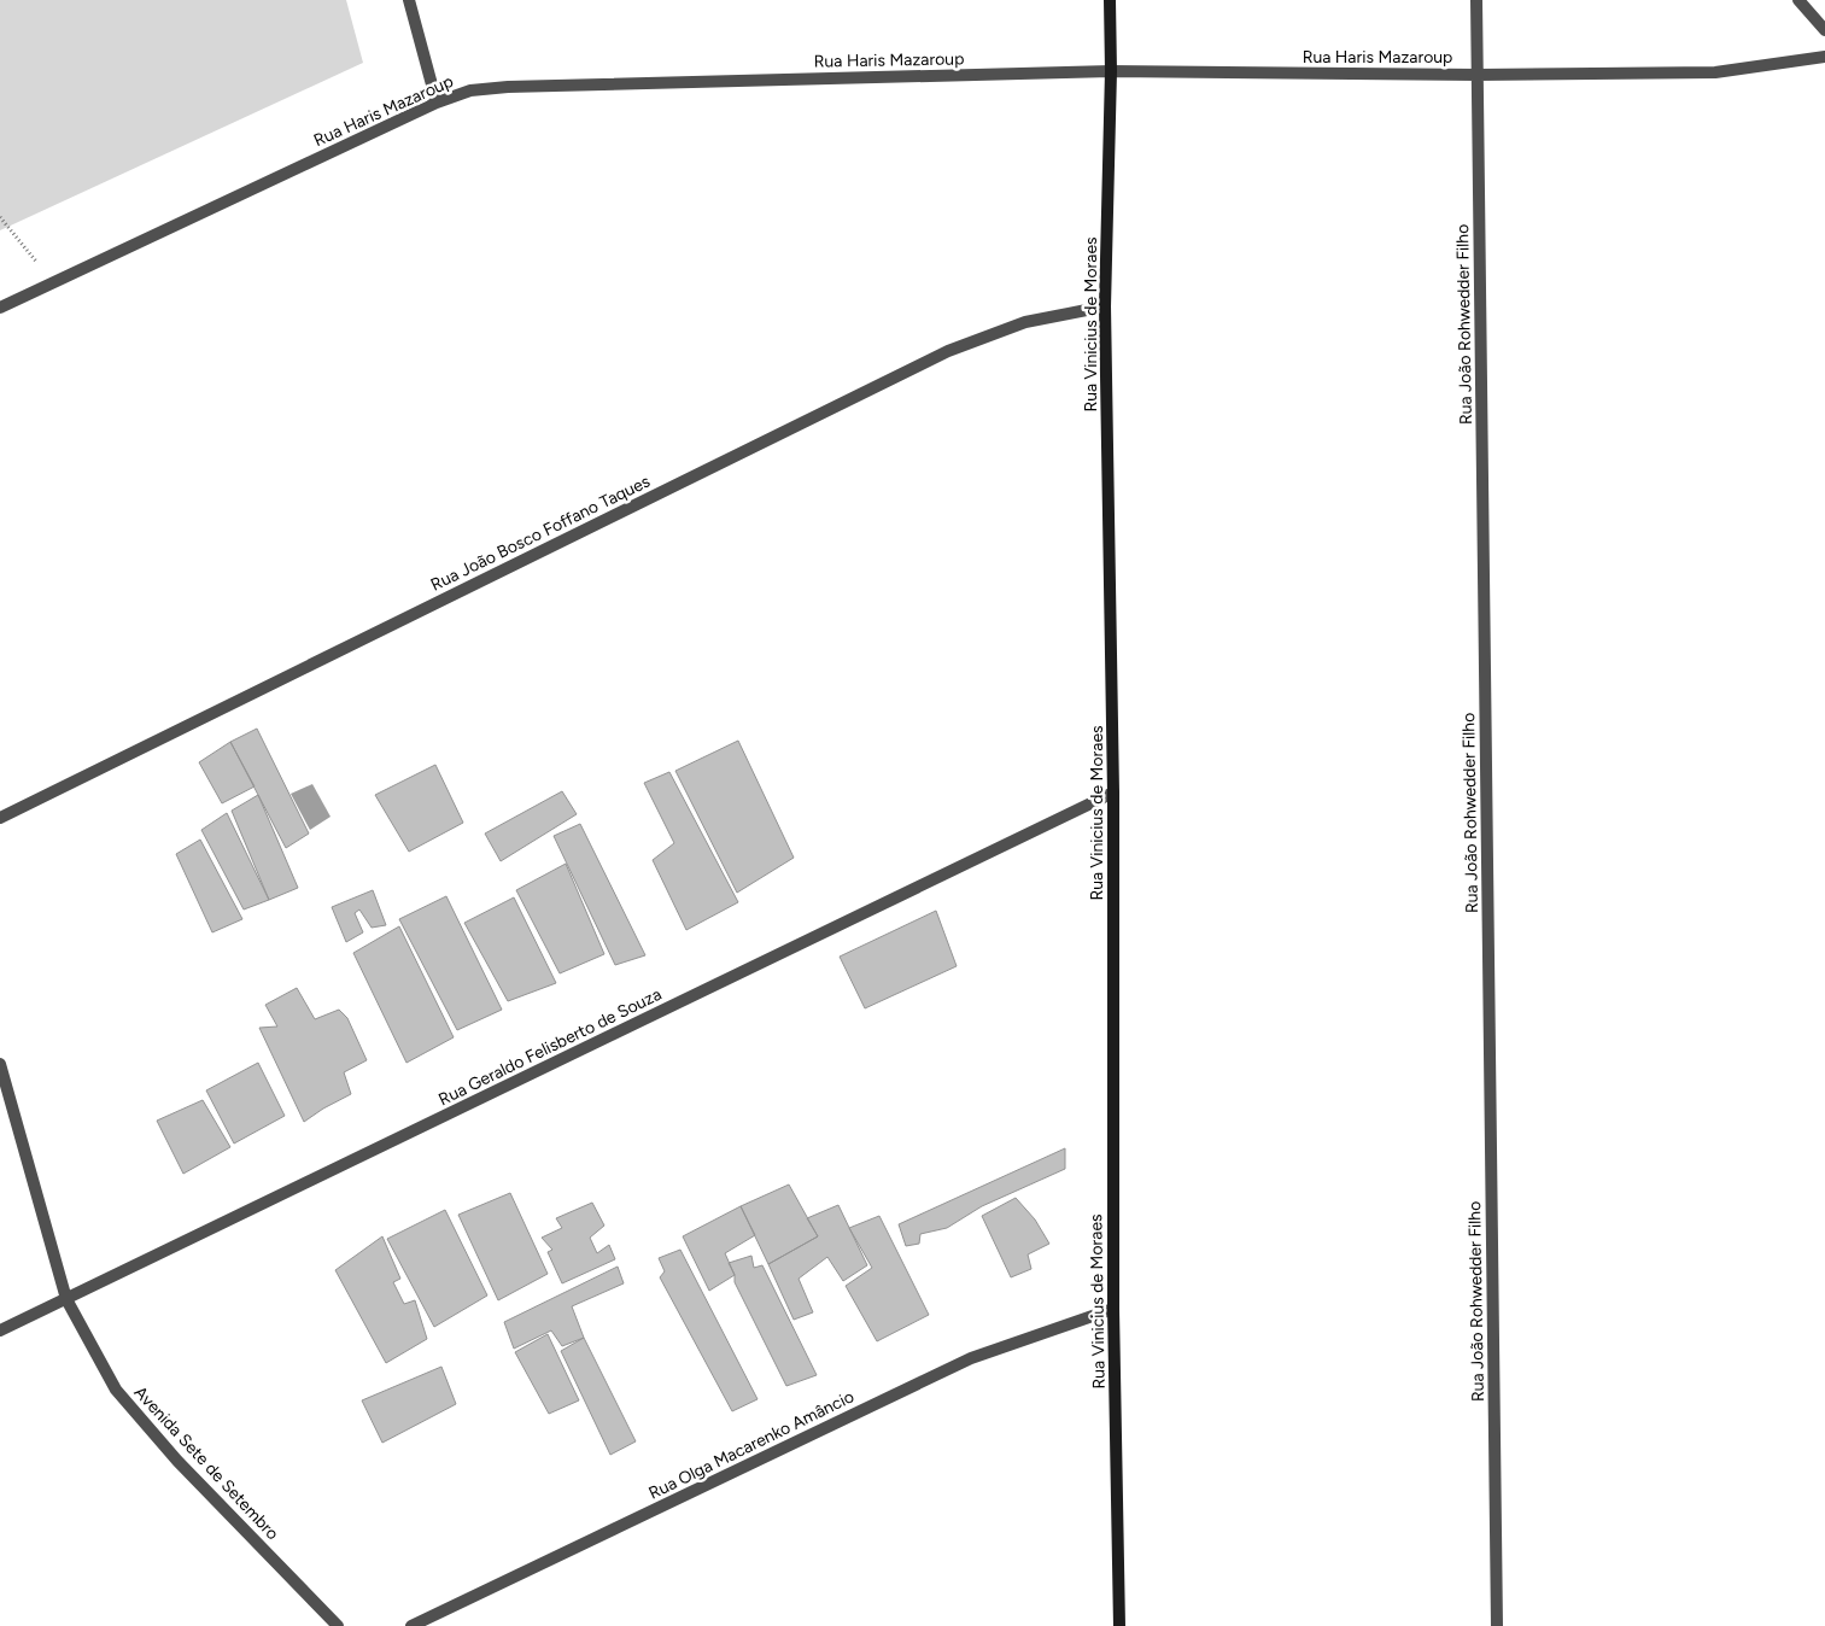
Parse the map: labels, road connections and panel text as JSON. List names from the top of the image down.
{
  "streets": {
    "street": [
      "Rua Haris Mazaroup",
      "Rua Vinicius de Moraes",
      "Rua João Rohwedder Filho",
      "Rua João Bosco Foffano Taques",
      "Rua Geraldo Felisberto de Souza",
      "Rua Olga Macarenko Amâncio",
      "Avenida Sete de Setembro"
    ]
  },
  "crossings": [
    ["Rua Haris Mazaroup", "Rua Vinicius de Moraes"],
    ["Rua Haris Mazaroup", "Rua João Rohwedder Filho"],
    ["Rua Vinicius de Moraes", "Rua João Bosco Foffano Taques"],
    ["Rua Vinicius de Moraes", "Rua Geraldo Felisberto de Souza"],
    ["Rua Vinicius de Moraes", "Rua Olga Macarenko Amâncio"],
    ["Rua Geraldo Felisberto de Souza", "Avenida Sete de Setembro"]
  ]
}
